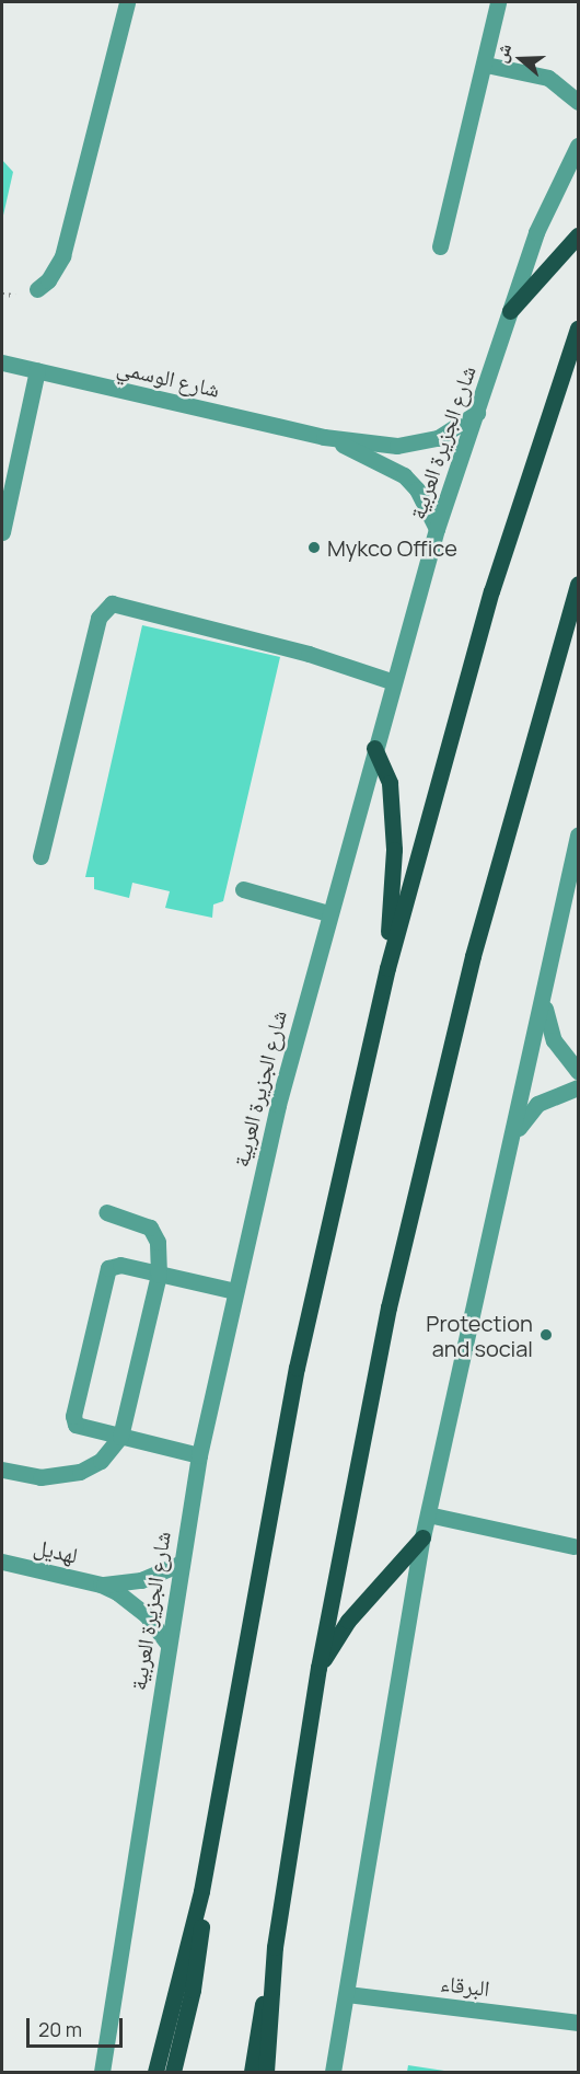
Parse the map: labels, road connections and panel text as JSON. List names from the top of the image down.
{
  "streets": {
    "street": [
      "شارع الوسمي",
      "شارع الجزيرة العربية",
      "لهديل",
      "البرقاء"
    ]
  },
  "crossings": [
    ["شارع الوسمي", "شارع الجزيرة العربية"],
    ["شارع الجزيرة العربية", "لهديل"]
  ],
  "places": ["Mykco Office", "Protection and social"],
  "scale_bar": "20 m",
  "north": "left"
}
